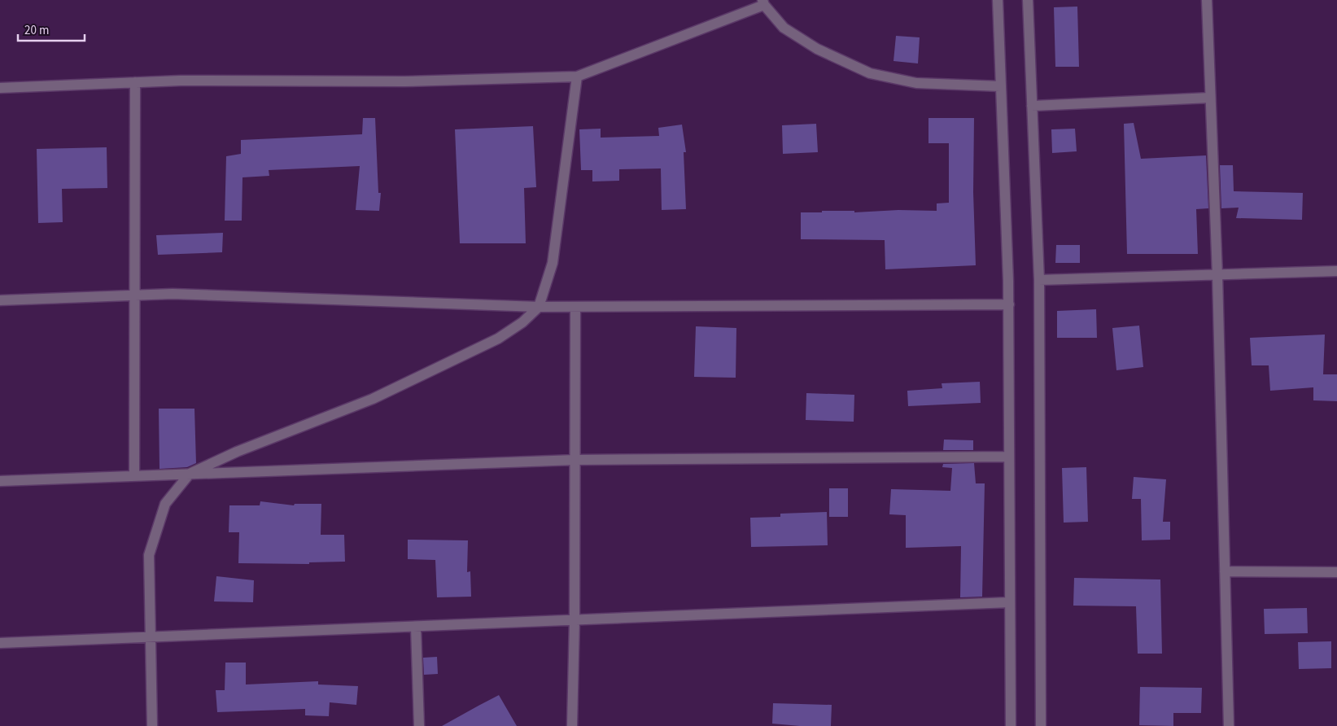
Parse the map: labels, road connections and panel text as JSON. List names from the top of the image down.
{
  "scale_bar": "20 m"
}
